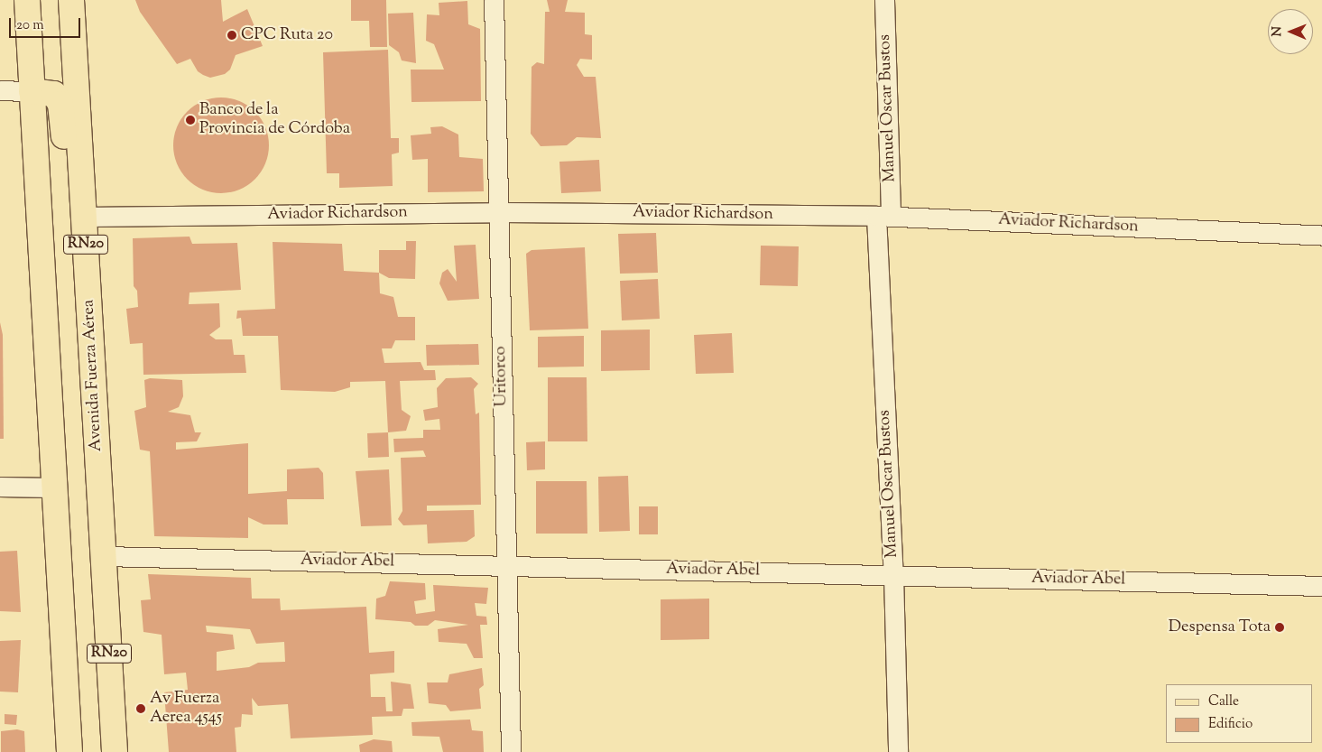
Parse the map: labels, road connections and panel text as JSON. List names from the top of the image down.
{
  "streets": {
    "main road": ["RN20", "Avenida Fuerza Aérea"],
    "street": [
      "Manuel Oscar Bustos",
      "Aviador Richardson",
      "Uritorco",
      "Aviador Abel"
    ]
  },
  "crossings": [
    ["Manuel Oscar Bustos", "Aviador Richardson"],
    ["Manuel Oscar Bustos", "Aviador Abel"],
    ["Aviador Richardson", "Avenida Fuerza Aérea"],
    ["Aviador Richardson", "Uritorco"],
    ["Avenida Fuerza Aérea", "Aviador Abel"],
    ["Uritorco", "Aviador Abel"]
  ],
  "places": [
    "CPC Ruta 20",
    "Banco de la Provincia de Córdoba",
    "Despensa Tota",
    "Av Fuerza Aerea 4545"
  ],
  "legend": ["Calle", "Edificio"],
  "scale_bar": "20 m",
  "north": "left"
}
